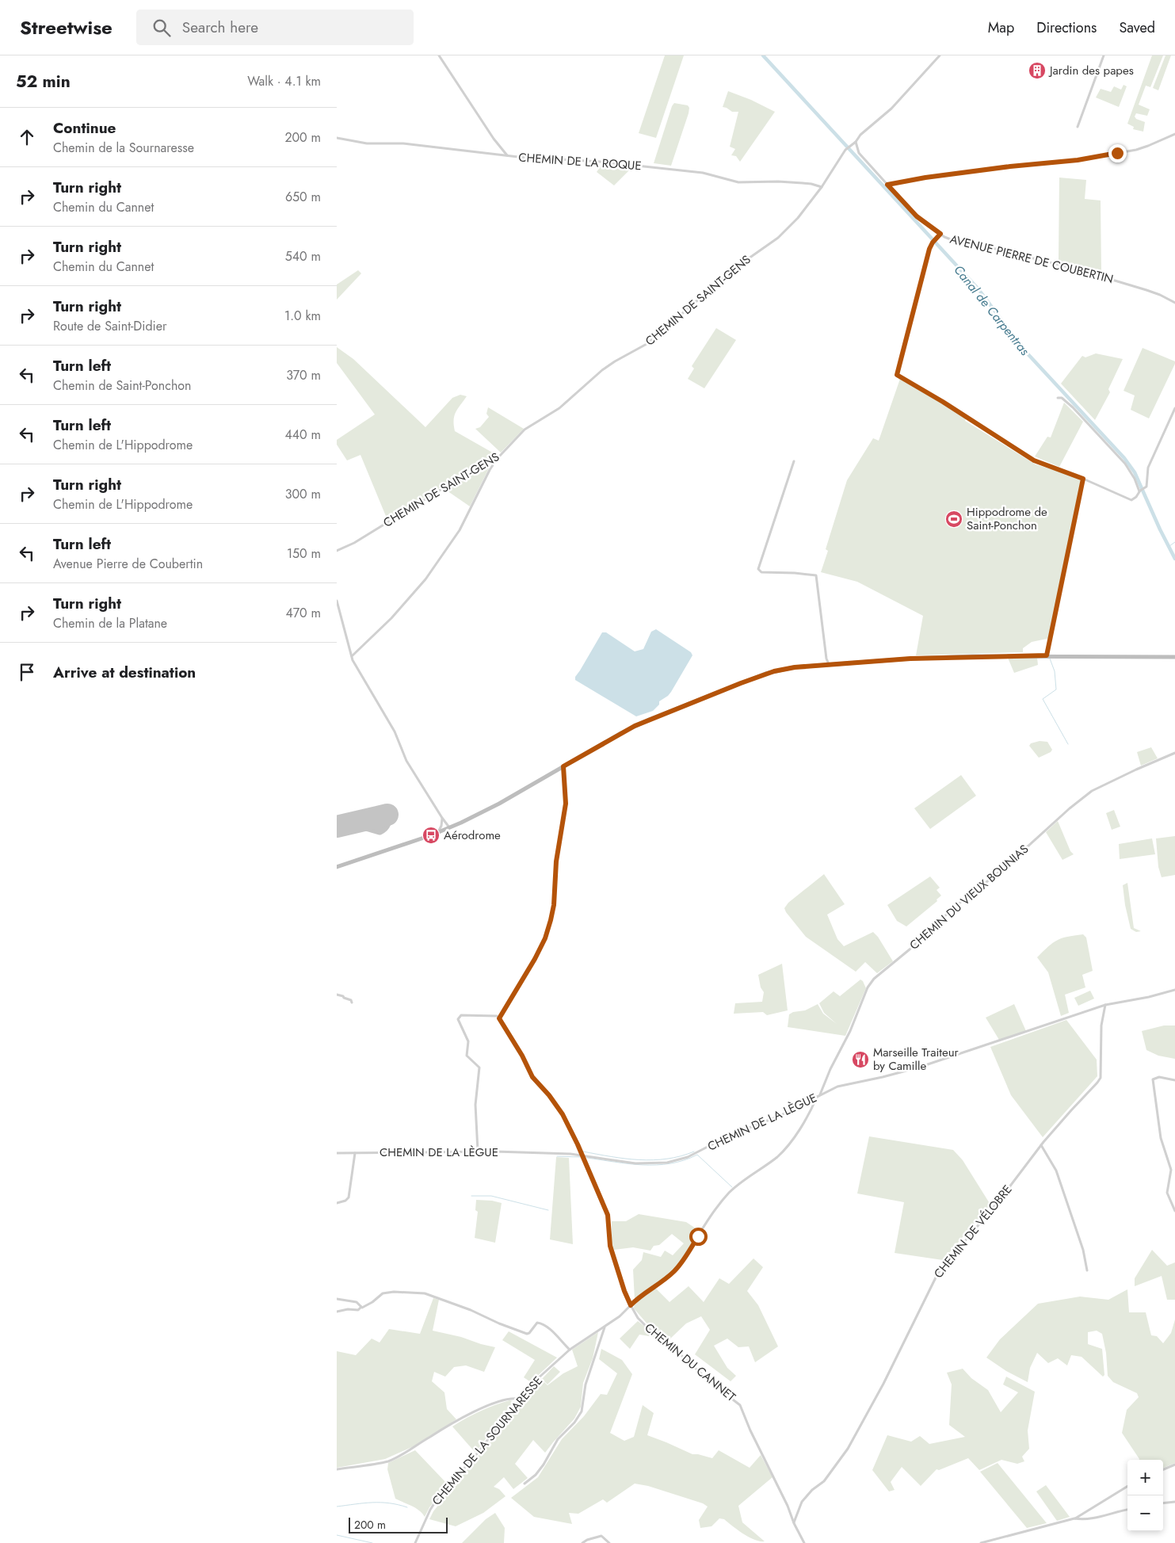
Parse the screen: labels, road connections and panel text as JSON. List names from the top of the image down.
{
  "streets": {
    "street": [
      "CHEMIN DE LA ROQUE",
      "AVENUE PIERRE DE COUBERTIN",
      "CHEMIN DE SAINT-GENS",
      "CHEMIN DU VIEUX BOUNIAS",
      "CHEMIN DE LA LÈGUE",
      "CHEMIN DE VÉLOBRE",
      "CHEMIN DU CANNET",
      "CHEMIN DE LA SOURNARESSE"
    ]
  },
  "crossings": [
    ["CHEMIN DE LA ROQUE", "CHEMIN DE SAINT-GENS"],
    ["AVENUE PIERRE DE COUBERTIN", "CHEMIN DE SAINT-GENS"],
    ["CHEMIN DU VIEUX BOUNIAS", "CHEMIN DE LA LÈGUE"],
    ["CHEMIN DE LA LÈGUE", "CHEMIN DE VÉLOBRE"],
    ["CHEMIN DE LA LÈGUE", "CHEMIN DU CANNET"],
    ["CHEMIN DE LA LÈGUE", "CHEMIN DE LA SOURNARESSE"],
    ["CHEMIN DE VÉLOBRE", "CHEMIN DU CANNET"],
    ["CHEMIN DU CANNET", "CHEMIN DE LA SOURNARESSE"]
  ],
  "water": ["Canal de Carpentras"],
  "places": {
    "building": ["Jardin des papes"],
    "sports": ["Hippodrome de Saint-Ponchon"],
    "bus stop": ["Aérodrome"],
    "restaurant": ["Marseille Traiteur by Camille"]
  },
  "scale_bar": "200 m",
  "page": {
    "header": "Streetwise",
    "search": "Search here",
    "nav": ["Map", "Directions", "Saved"],
    "heading": ["52 min", "Walk · 4.1 km"],
    "list": [
      ["Continue", "Chemin de la Sournaresse", "200 m"],
      ["Turn right", "Chemin du Cannet", "650 m"],
      ["Turn right", "Chemin du Cannet", "540 m"],
      ["Turn right", "Route de Saint-Didier", "1.0 km"],
      ["Turn left", "Chemin de Saint-Ponchon", "370 m"],
      ["Turn left", "Chemin de L'Hippodrome", "440 m"],
      ["Turn right", "Chemin de L'Hippodrome", "300 m"],
      ["Turn left", "Avenue Pierre de Coubertin", "150 m"],
      ["Turn right", "Chemin de la Platane", "470 m"],
      "Arrive at destination"
    ],
    "map_buttons": ["+", "−"],
    "scale": "200 m"
  }
}
